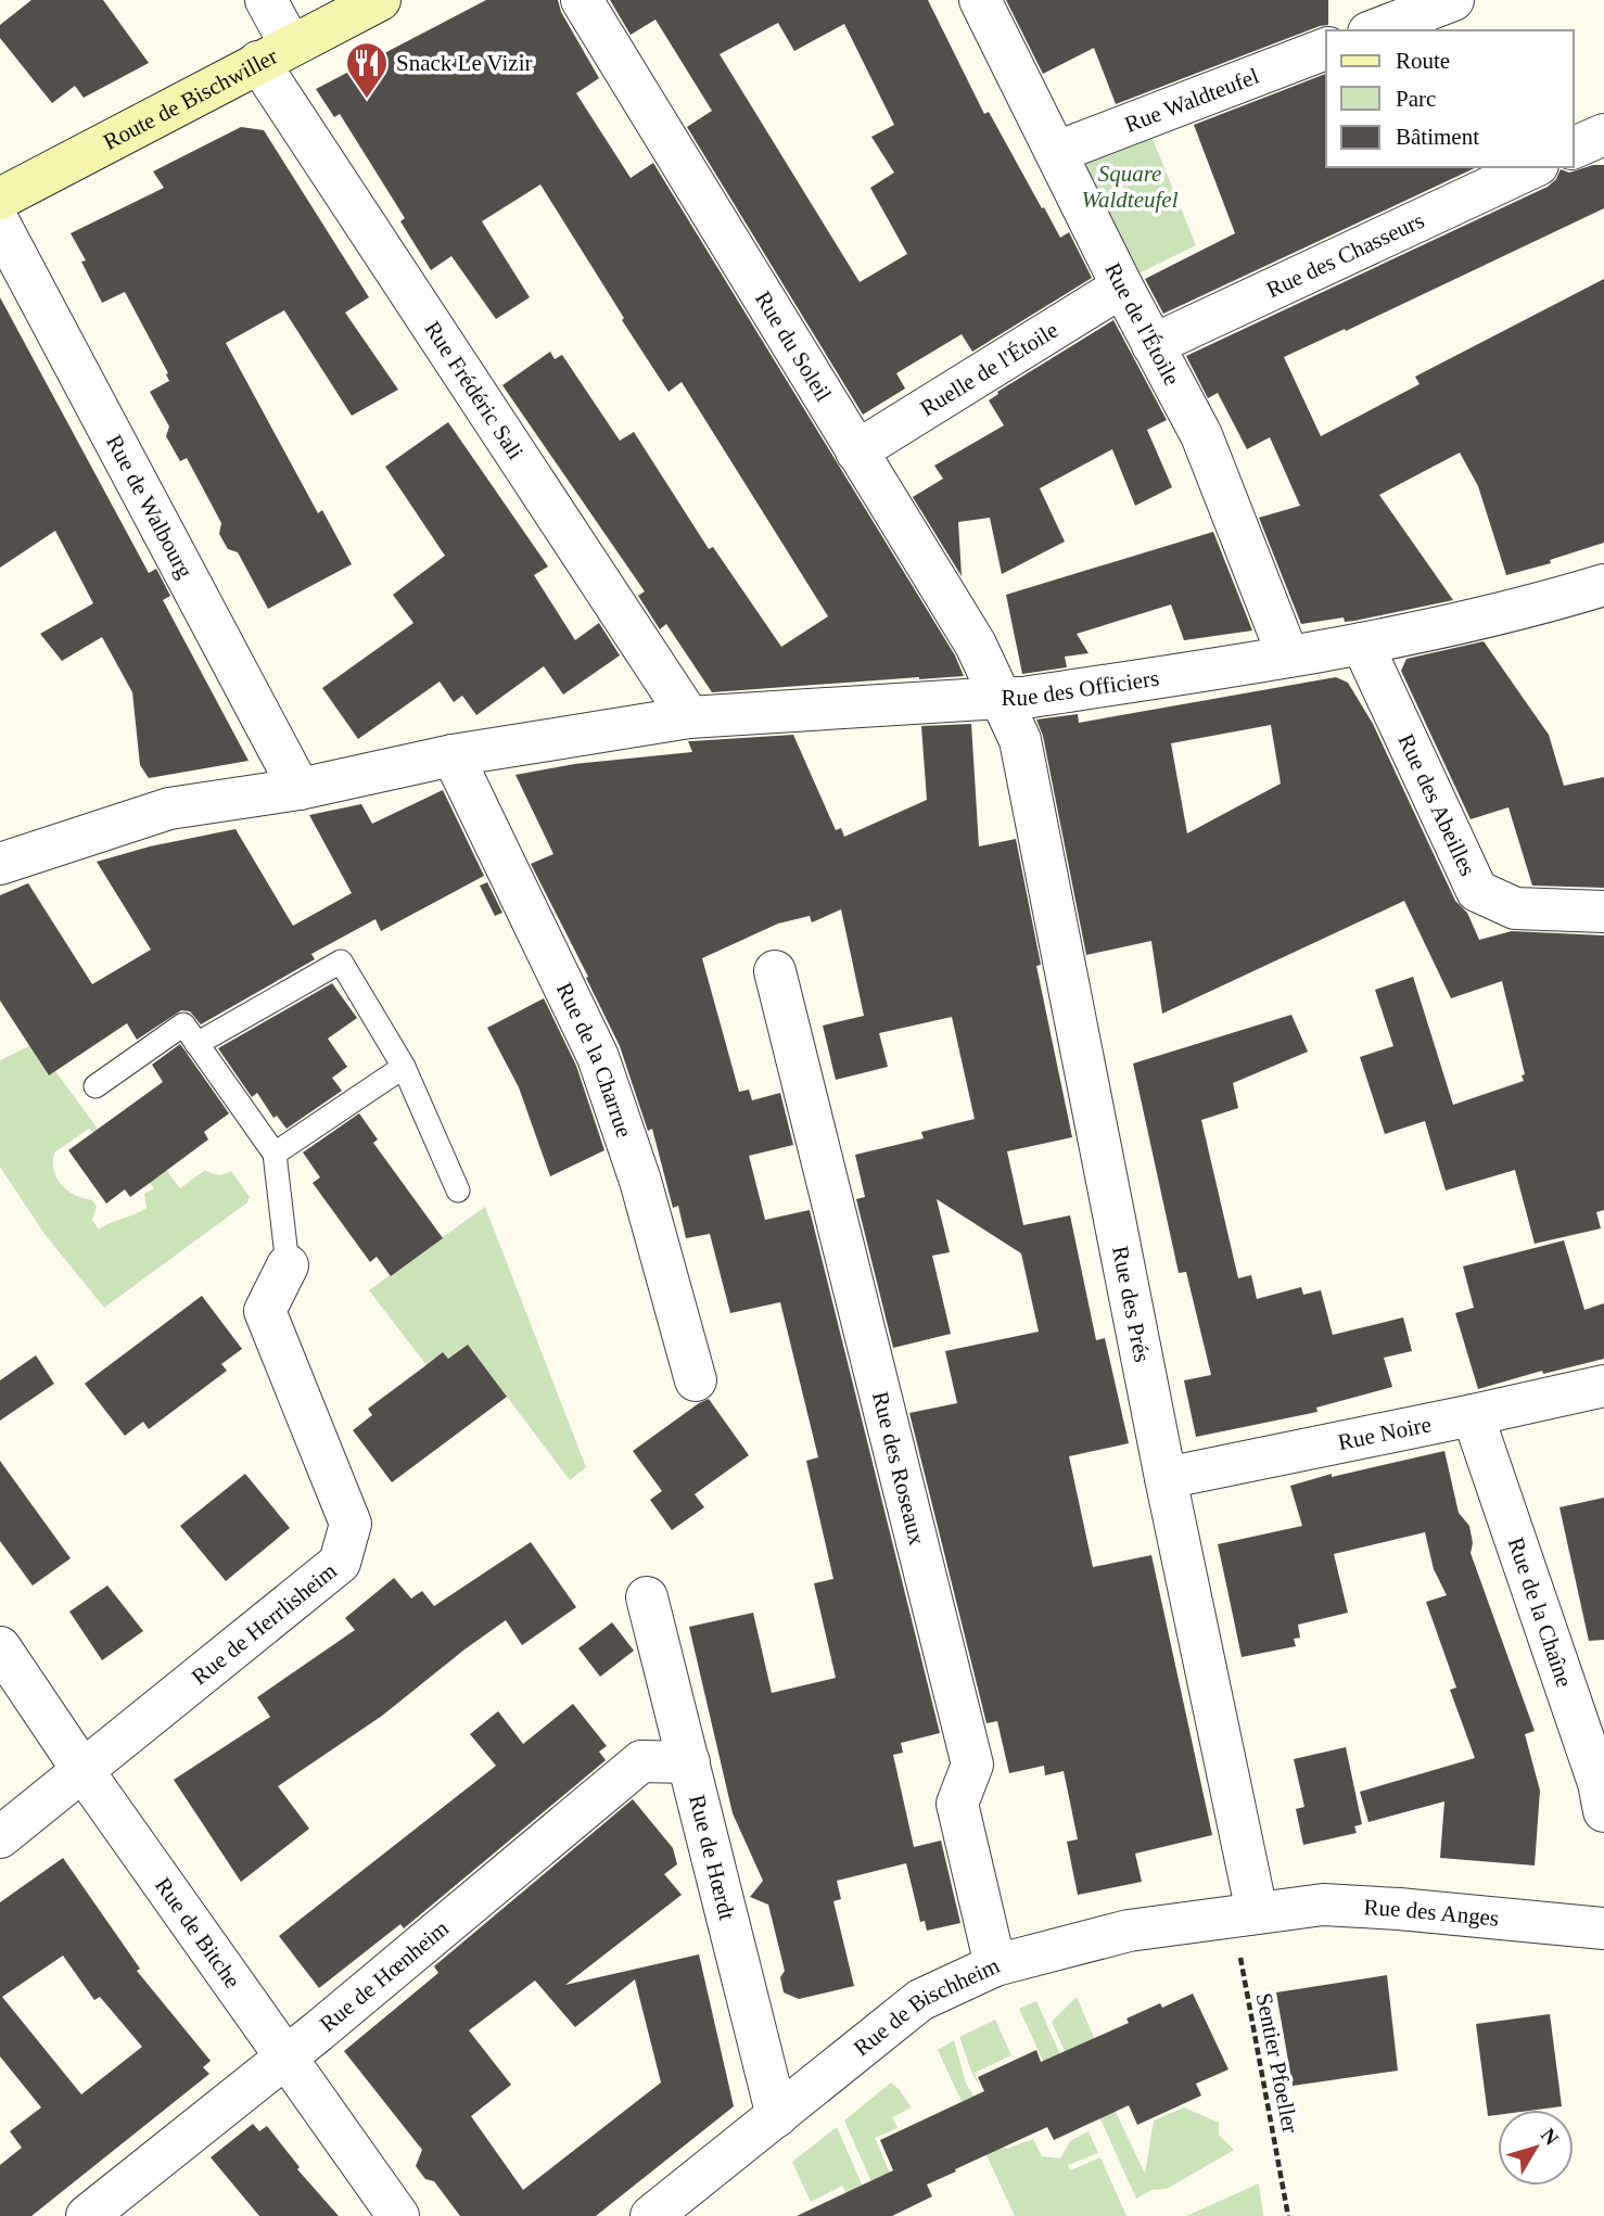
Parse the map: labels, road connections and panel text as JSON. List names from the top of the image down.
{
  "streets": {
    "main road": ["Route de Bischwiller"],
    "street": [
      "Rue Waldteufel",
      "Rue des Chasseurs",
      "Rue de l'Étoile",
      "Rue du Soleil",
      "Ruelle de l'Étoile",
      "Rue Frédéric Sali",
      "Rue de Walbourg",
      "Rue des Officiers",
      "Rue des Abeilles",
      "Rue de la Charrue",
      "Rue des Prés",
      "Rue Noire",
      "Rue des Roseaux",
      "Rue de la Chaîne",
      "Rue de Herrlisheim",
      "Rue de Hœrdt",
      "Rue des Anges",
      "Rue de Bitche",
      "Rue de Hœnheim",
      "Rue de Bischheim"
    ],
    "path": ["Sentier Pfoeller"]
  },
  "crossings": [
    ["Route de Bischwiller", "Rue Frédéric Sali"],
    ["Rue Waldteufel", "Rue de l'Étoile"],
    ["Rue des Chasseurs", "Rue de l'Étoile"],
    ["Rue de l'Étoile", "Ruelle de l'Étoile"],
    ["Rue de l'Étoile", "Rue des Officiers"],
    ["Rue du Soleil", "Ruelle de l'Étoile"],
    ["Rue du Soleil", "Rue des Officiers"],
    ["Rue du Soleil", "Rue des Prés"],
    ["Rue Frédéric Sali", "Rue des Officiers"],
    ["Rue des Officiers", "Rue des Abeilles"],
    ["Rue des Officiers", "Rue de la Charrue"],
    ["Rue des Officiers", "Rue des Prés"],
    ["Rue des Prés", "Rue Noire"],
    ["Rue des Prés", "Rue des Anges"],
    ["Rue des Prés", "Rue de Bischheim"],
    ["Rue des Prés", "Sentier Pfoeller"],
    ["Rue Noire", "Rue de la Chaîne"],
    ["Rue des Roseaux", "Rue de Bischheim"],
    ["Rue de Herrlisheim", "Rue de Bitche"],
    ["Rue de Hœrdt", "Rue de Hœnheim"],
    ["Rue de Hœrdt", "Rue de Bischheim"],
    ["Rue des Anges", "Rue de Bischheim"],
    ["Rue des Anges", "Sentier Pfoeller"],
    ["Rue de Bitche", "Rue de Hœnheim"],
    ["Rue de Bischheim", "Sentier Pfoeller"]
  ],
  "parks": ["Square Waldteufel"],
  "places": {
    "restaurant": ["Snack Le Vizir"]
  },
  "legend": ["Route", "Parc", "Bâtiment"],
  "north": "top right"
}
